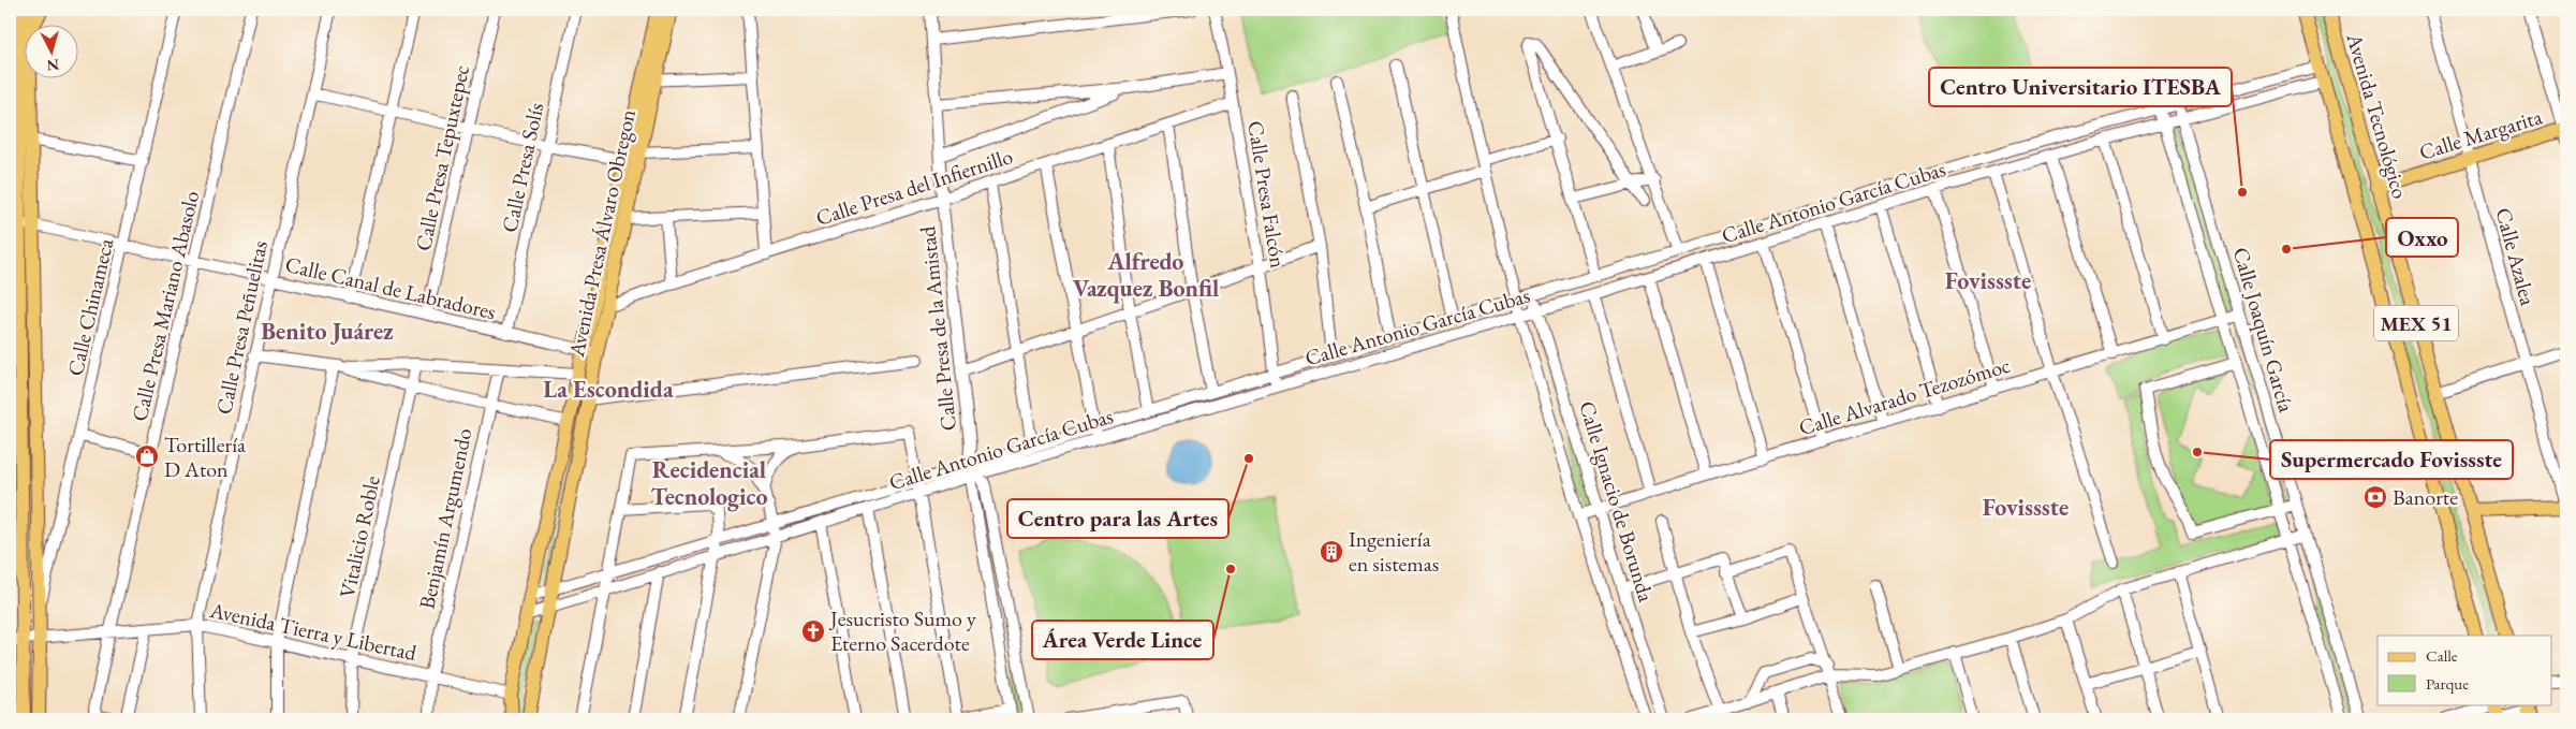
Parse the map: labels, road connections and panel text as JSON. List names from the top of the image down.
{
  "streets": {
    "main road": [
      "Avenida Tecnológico",
      "Calle Margarita",
      "Avenida Presa Álvaro Obregon",
      "MEX 51"
    ],
    "street": [
      "Calle Presa Tepuxtepec",
      "Calle Presa Solís",
      "Calle Presa del Infiernillo",
      "Calle Presa Falcón",
      "Calle Antonio García Cubas",
      "Calle Azalea",
      "Calle Canal de Labradores",
      "Calle Presa Mariano Abasolo",
      "Calle Chinameca",
      "Calle Presa Peñuelitas",
      "Calle Presa de la Amistad",
      "Calle Joaquín García",
      "Calle Alvarado Tezozómoc",
      "Calle Ignacio de Borunda",
      "Benjamín Argumendo",
      "Vitalicio Roble",
      "Avenida Tierra y Libertad"
    ]
  },
  "crossings": [
    ["Avenida Tecnológico", "Calle Margarita"],
    ["Avenida Tecnológico", "Calle Antonio García Cubas"],
    ["Calle Margarita", "Calle Azalea"],
    ["Calle Presa Tepuxtepec", "Calle Canal de Labradores"],
    ["Calle Presa Solís", "Calle Canal de Labradores"],
    ["Calle Presa del Infiernillo", "Calle Presa Falcón"],
    ["Calle Presa del Infiernillo", "Avenida Presa Álvaro Obregon"],
    ["Calle Presa del Infiernillo", "Calle Presa de la Amistad"],
    ["Calle Presa Falcón", "Calle Antonio García Cubas"],
    ["Calle Antonio García Cubas", "Avenida Presa Álvaro Obregon"],
    ["Calle Antonio García Cubas", "Calle Presa de la Amistad"],
    ["Calle Antonio García Cubas", "Calle Joaquín García"],
    ["Calle Antonio García Cubas", "Calle Ignacio de Borunda"],
    ["Avenida Presa Álvaro Obregon", "Calle Canal de Labradores"],
    ["Calle Canal de Labradores", "Calle Presa Mariano Abasolo"],
    ["Calle Canal de Labradores", "Calle Chinameca"],
    ["Calle Canal de Labradores", "Calle Presa Peñuelitas"],
    ["Calle Presa Mariano Abasolo", "Avenida Tierra y Libertad"],
    ["Calle Presa Peñuelitas", "Avenida Tierra y Libertad"],
    ["Calle Joaquín García", "Calle Alvarado Tezozómoc"],
    ["Calle Alvarado Tezozómoc", "Calle Ignacio de Borunda"],
    ["Benjamín Argumendo", "Avenida Tierra y Libertad"],
    ["Vitalicio Roble", "Avenida Tierra y Libertad"]
  ],
  "districts": [
    "Alfredo Vazquez Bonfil",
    "Fovissste",
    "Benito Juárez",
    "La Escondida",
    "Recidencial Tecnologico",
    "Fovissste"
  ],
  "places": {
    "other": [
      "Centro Universitario ITESBA",
      "Oxxo",
      "Supermercado Fovissste",
      "Centro para las Artes",
      "Área Verde Lince"
    ],
    "shop": ["Tortillería D Aton"],
    "bank": ["Banorte"],
    "building": ["Ingeniería en sistemas"],
    "church": ["Jesucristo Sumo y Eterno Sacerdote"]
  },
  "legend": ["Calle", "Parque"],
  "north": "bottom"
}
